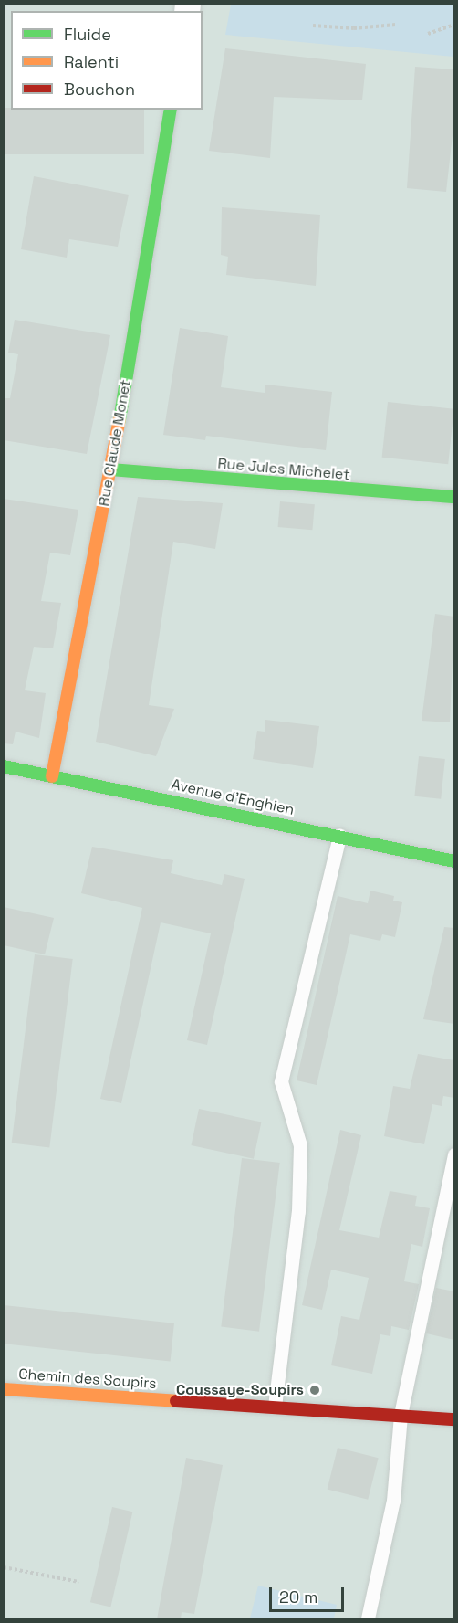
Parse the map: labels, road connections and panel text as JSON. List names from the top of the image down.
{
  "streets": {
    "street": [
      "Rue Claude Monet",
      "Rue Jules Michelet",
      "Avenue d'Enghien",
      "Chemin des Soupirs"
    ]
  },
  "crossings": [
    ["Rue Claude Monet", "Rue Jules Michelet"],
    ["Rue Claude Monet", "Avenue d'Enghien"]
  ],
  "places": ["Coussaye-Soupirs"],
  "legend": ["Fluide", "Ralenti", "Bouchon"],
  "scale_bar": "20 m"
}
